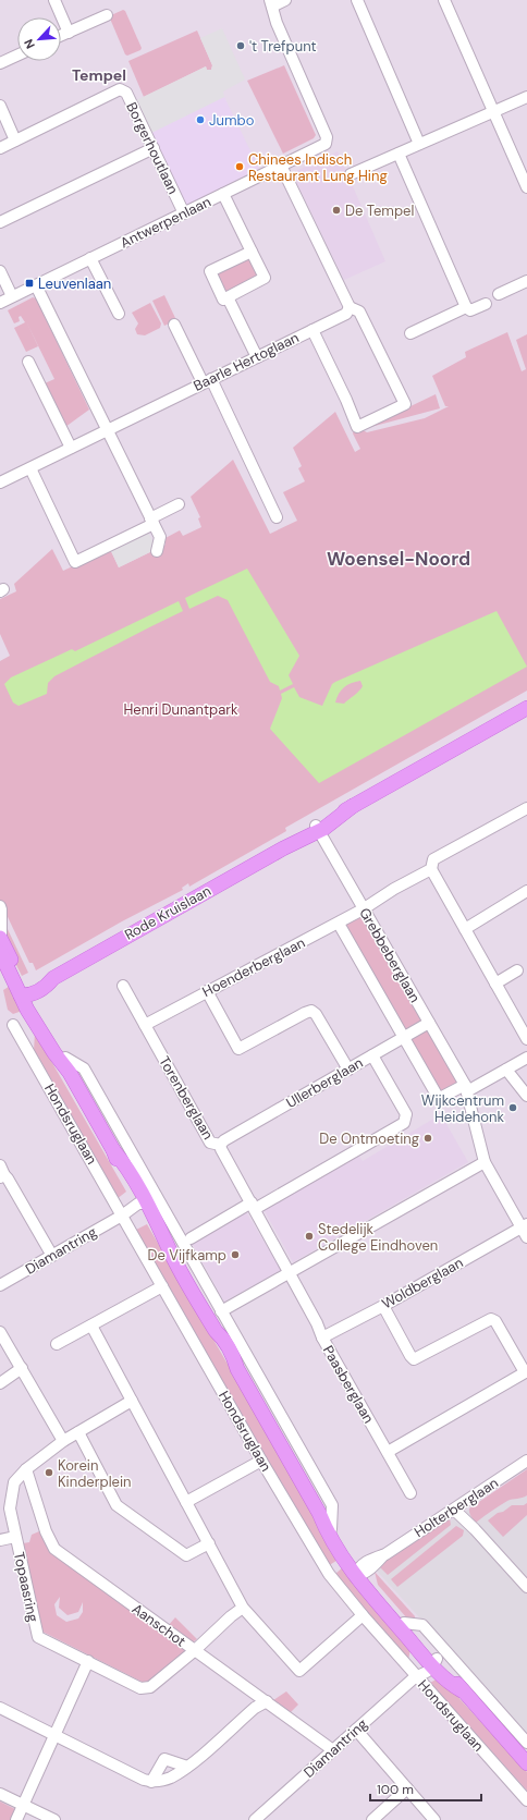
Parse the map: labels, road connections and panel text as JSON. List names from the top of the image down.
{
  "streets": {
    "main road": ["Rode Kruislaan", "Hondsruglaan"],
    "street": [
      "Borgerhoutlaan",
      "Antwerpenlaan",
      "Baarle Hertoglaan",
      "Grebbeberglaan",
      "Hoenderberglaan",
      "Ullerberglaan",
      "Torenberglaan",
      "Diamantring",
      "Woldberglaan",
      "Paasberglaan",
      "Holterberglaan",
      "Topaasring",
      "Aanschot"
    ]
  },
  "crossings": [
    ["Borgerhoutlaan", "Antwerpenlaan"],
    ["Rode Kruislaan", "Grebbeberglaan"],
    ["Rode Kruislaan", "Hondsruglaan"],
    ["Grebbeberglaan", "Hoenderberglaan"],
    ["Grebbeberglaan", "Ullerberglaan"],
    ["Grebbeberglaan", "Woldberglaan"],
    ["Hoenderberglaan", "Torenberglaan"],
    ["Ullerberglaan", "Torenberglaan"],
    ["Torenberglaan", "Paasberglaan"],
    ["Hondsruglaan", "Diamantring"],
    ["Hondsruglaan", "Holterberglaan"],
    ["Diamantring", "Aanschot"],
    ["Woldberglaan", "Paasberglaan"],
    ["Topaasring", "Aanschot"]
  ],
  "districts": ["Tempel", "Woensel-Noord"],
  "parks": ["Henri Dunantpark"],
  "places": {
    "other": [
      "'t Trefpunt",
      "Jumbo",
      "Chinees Indisch Restaurant Lung Hing",
      "De Tempel",
      "Wijkcentrum Heidehonk",
      "De Ontmoeting",
      "Stedelijk College Eindhoven",
      "De Vijfkamp",
      "Korein Kinderplein"
    ],
    "transit": ["Leuvenlaan"]
  },
  "scale_bar": "100 m",
  "north": "bottom left"
}
